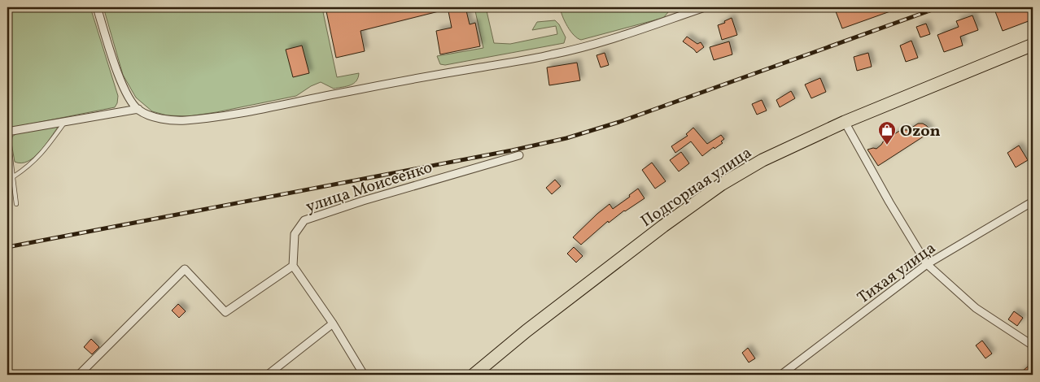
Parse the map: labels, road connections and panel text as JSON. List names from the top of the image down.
{
  "streets": {
    "main road": ["Подгорная улица"],
    "street": ["улица Моисеенко", "Тихая улица"]
  },
  "places": {
    "shop": ["Ozon"]
  }
}
